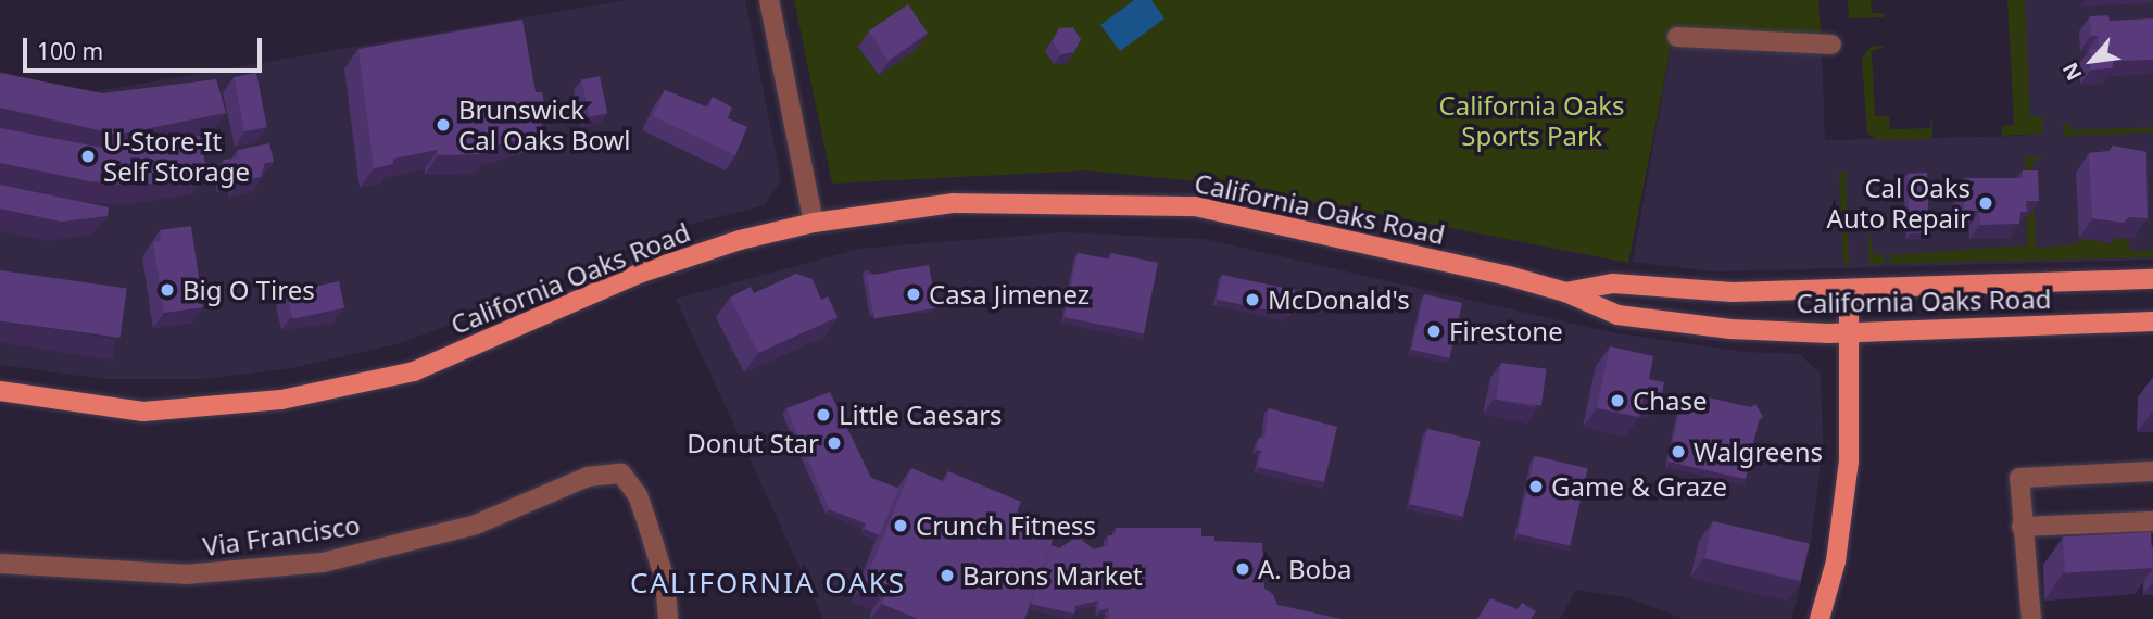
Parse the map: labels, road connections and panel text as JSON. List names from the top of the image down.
{
  "streets": {
    "main road": ["California Oaks Road"],
    "street": ["Via Francisco"]
  },
  "districts": ["CALIFORNIA OAKS"],
  "parks": ["California Oaks Sports Park"],
  "places": [
    "Brunswick Cal Oaks Bowl",
    "U-Store-It Self Storage",
    "Cal Oaks Auto Repair",
    "Big O Tires",
    "Casa Jimenez",
    "McDonald's",
    "Firestone",
    "Chase",
    "Little Caesars",
    "Donut Star",
    "Walgreens",
    "Game & Graze",
    "Crunch Fitness",
    "A. Boba",
    "Barons Market"
  ],
  "scale_bar": "100 m",
  "north": "bottom left"
}
